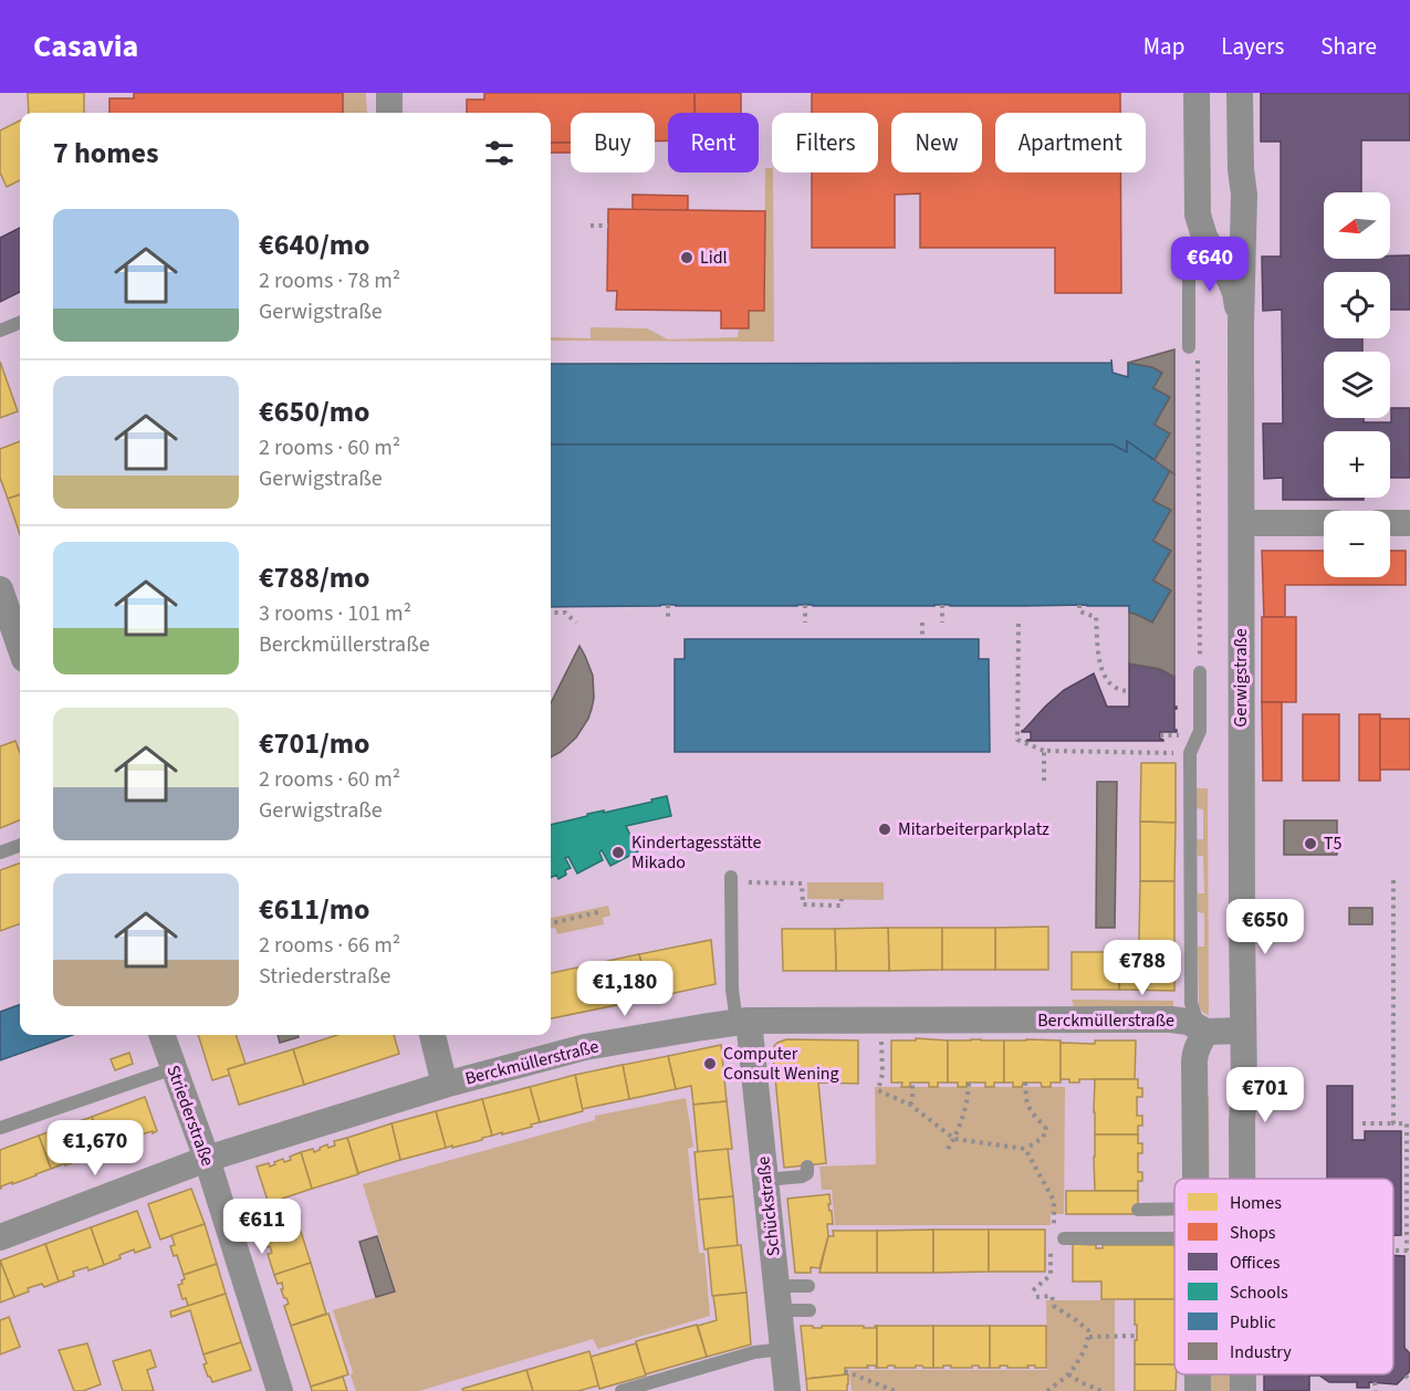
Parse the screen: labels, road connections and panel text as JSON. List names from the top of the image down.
{
  "streets": {
    "street": [
      "Gerwigstraße",
      "Berckmüllerstraße",
      "Striederstraße",
      "Schückstraße"
    ]
  },
  "crossings": [
    ["Berckmüllerstraße", "Striederstraße"],
    ["Berckmüllerstraße", "Schückstraße"]
  ],
  "places": [
    "Lidl",
    "Mitarbeiterparkplatz",
    "T5",
    "Kindertagesstätte Mikado",
    "Computer Consult Wening"
  ],
  "legend": [
    "Homes",
    "Shops",
    "Offices",
    "Schools",
    "Public",
    "Industry"
  ],
  "north": "left",
  "page": {
    "header": "Casavia",
    "nav": ["Map", "Layers", "Share"],
    "chip": [
      "Buy",
      "Rent",
      "Filters",
      "New",
      "Apartment"
    ],
    "heading": "7 homes",
    "map_buttons": ["+", "−"],
    "list": [
      {
        "name": "€640/mo",
        "note": "2 rooms · 78 m² · Gerwigstraße"
      },
      {
        "name": "€650/mo",
        "note": "2 rooms · 60 m² · Gerwigstraße"
      },
      {
        "name": "€788/mo",
        "note": "3 rooms · 101 m² · Berckmüllerstraße"
      },
      {
        "name": "€701/mo",
        "note": "2 rooms · 60 m² · Gerwigstraße"
      },
      {
        "name": "€611/mo",
        "note": "2 rooms · 66 m² · Striederstraße"
      }
    ],
    "price": [
      "€640",
      "€650",
      "€788",
      "€1,180",
      "€701",
      "€1,670",
      "€611"
    ]
  }
}
